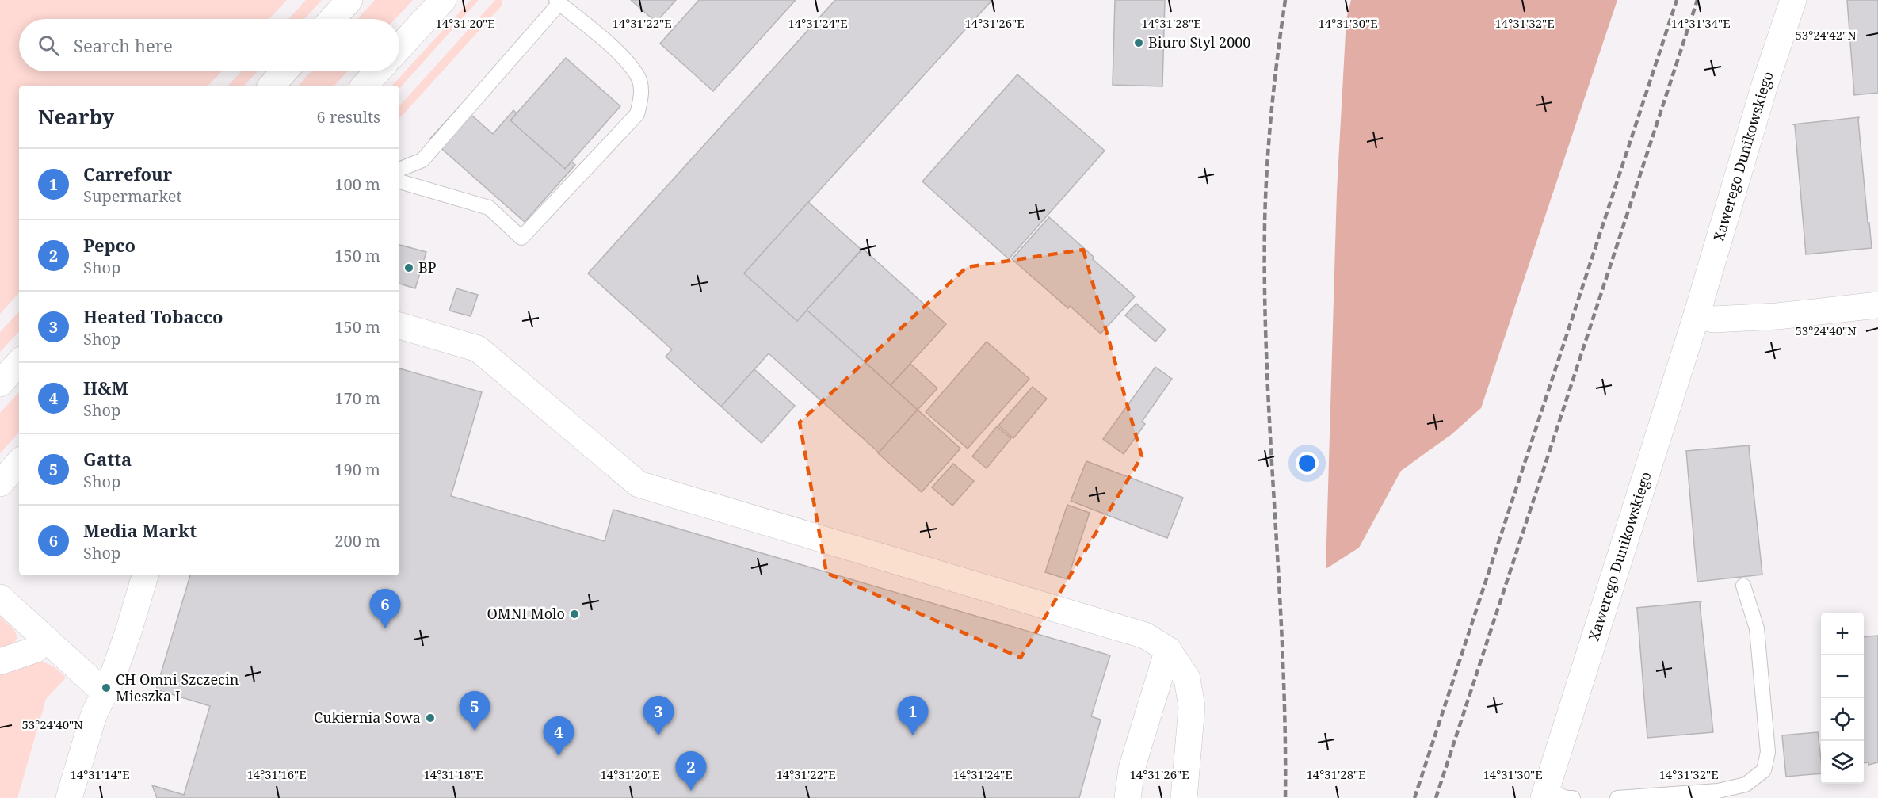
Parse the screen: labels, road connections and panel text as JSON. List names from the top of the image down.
{
  "streets": {
    "street": ["Xawerego Dunikowskiego"]
  },
  "places": [
    "Biuro Styl 2000",
    "BP",
    "OMNI Molo",
    "CH Omni Szczecin Mieszka I",
    "Cukiernia Sowa"
  ],
  "page": {
    "search": "Search here",
    "heading": ["Nearby", "6 results"],
    "list": [
      {
        "mark": "1",
        "name": "Carrefour",
        "note": "Supermarket",
        "value": "100 m"
      },
      {
        "mark": "2",
        "name": "Pepco",
        "note": "Shop",
        "value": "150 m"
      },
      {
        "mark": "3",
        "name": "Heated Tobacco",
        "note": "Shop",
        "value": "150 m"
      },
      {
        "mark": "4",
        "name": "H&M",
        "note": "Shop",
        "value": "170 m"
      },
      {
        "mark": "5",
        "name": "Gatta",
        "note": "Shop",
        "value": "190 m"
      },
      {
        "mark": "6",
        "name": "Media Markt",
        "note": "Shop",
        "value": "200 m"
      }
    ],
    "pins": [
      "6",
      "5",
      "1",
      "3",
      "4",
      "2"
    ],
    "map_buttons": ["+", "−"]
  },
  "coordinates": [
    "14°31'20\"E",
    "14°31'22\"E",
    "14°31'24\"E",
    "14°31'26\"E",
    "14°31'28\"E",
    "14°31'30\"E",
    "14°31'32\"E",
    "14°31'34\"E",
    "53°24'42\"N",
    "53°24'40\"N",
    "14°31'14\"E",
    "14°31'16\"E",
    "14°31'18\"E"
  ]
}
